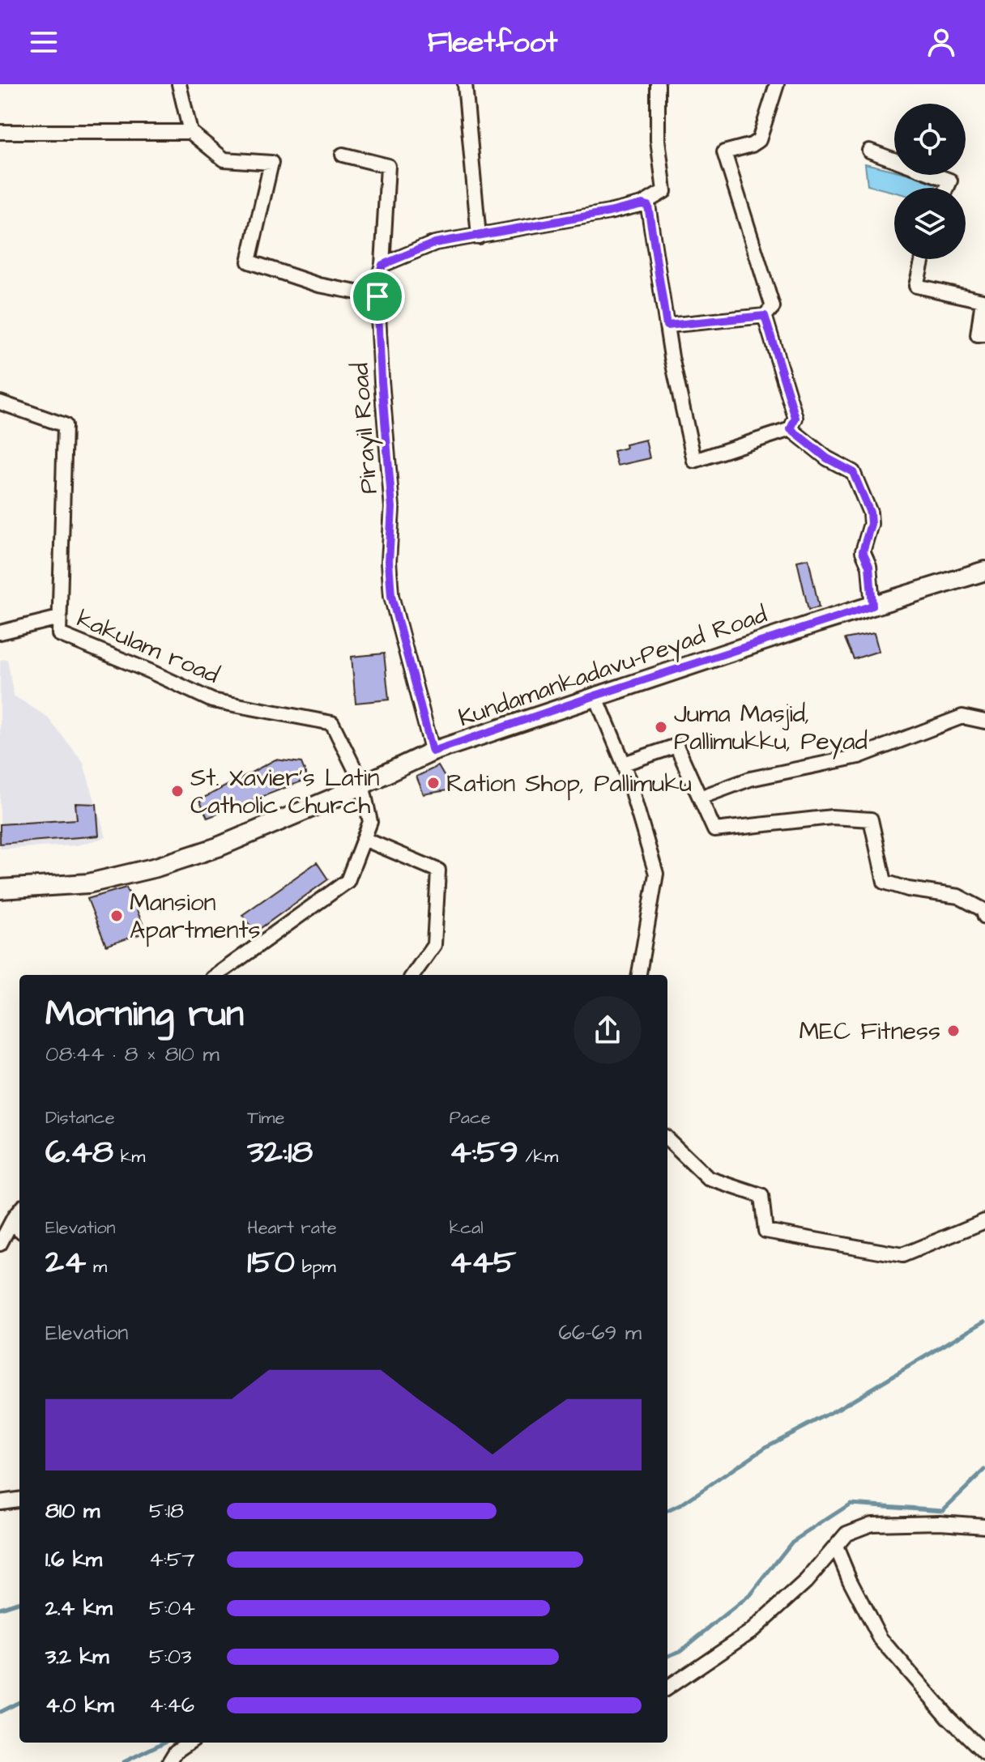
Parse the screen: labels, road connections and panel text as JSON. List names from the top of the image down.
{
  "streets": {
    "main road": ["Kundamankadavu-Peyad Road"],
    "street": ["Pirayil Road", "kakulam road"]
  },
  "crossings": [
    ["Pirayil Road", "Kundamankadavu-Peyad Road"],
    ["kakulam road", "Kundamankadavu-Peyad Road"]
  ],
  "places": [
    "Juma Masjid, Pallimukku, Peyad",
    "Ration Shop, Pallimuku",
    "St. Xavier's Latin Catholic Church",
    "Mansion Apartments",
    "MEC Fitness"
  ],
  "page": {
    "header": "Fleetfoot",
    "heading": ["Morning run", "08:44 · 8 × 810 m"],
    "stats": [
      ["Distance", "6.48 km"],
      ["Time", "32:18"],
      ["Pace", "4:59 /km"],
      ["Elevation", "24 m"],
      ["Heart rate", "150 bpm"],
      ["kcal", "445"]
    ],
    "chart": ["Elevation", "66–69 m"],
    "list": [
      {
        "name": "810 m",
        "note": "5:18"
      },
      {
        "name": "1.6 km",
        "note": "4:57"
      },
      {
        "name": "2.4 km",
        "note": "5:04"
      },
      {
        "name": "3.2 km",
        "note": "5:03"
      },
      {
        "name": "4.0 km",
        "note": "4:46"
      }
    ]
  }
}
